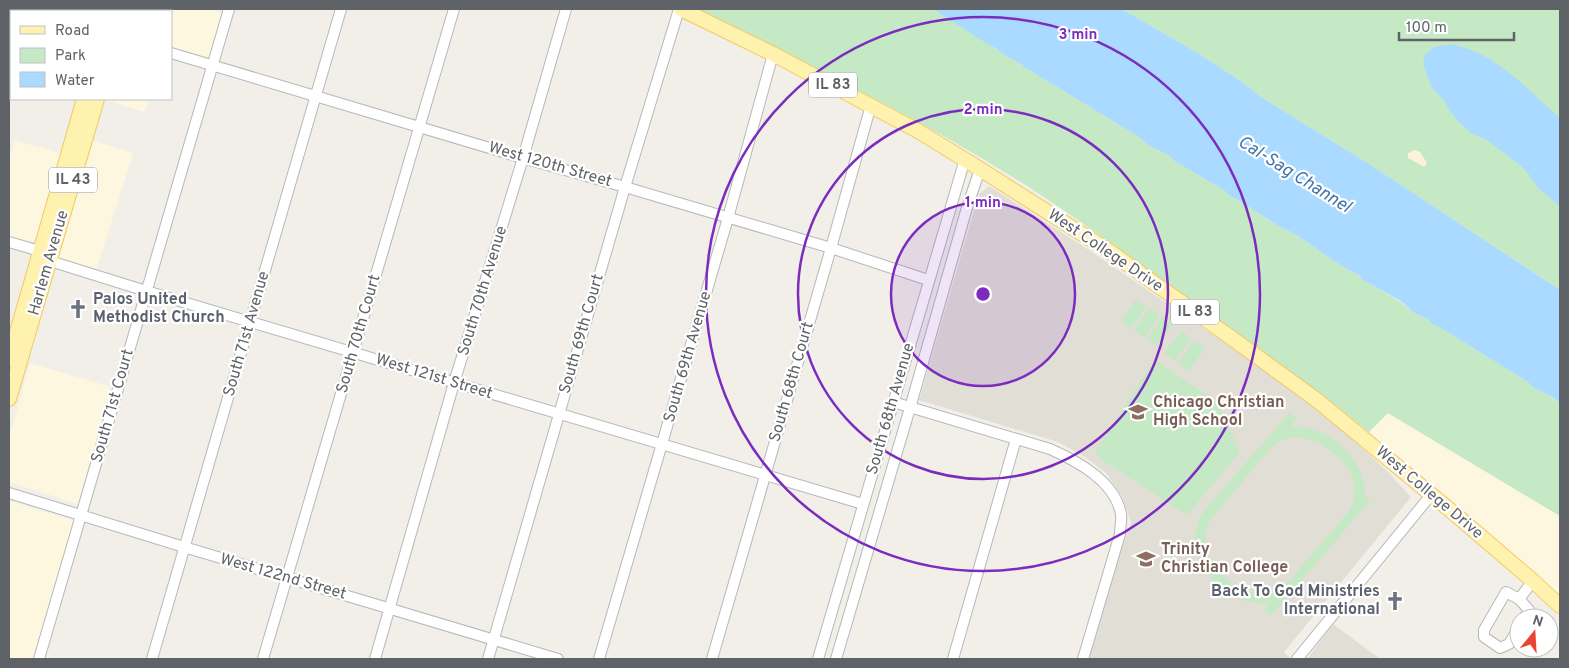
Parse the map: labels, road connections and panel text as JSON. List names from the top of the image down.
{
  "streets": {
    "main road": [
      "IL 83",
      "IL 43",
      "West College Drive",
      "Harlem Avenue"
    ],
    "street": [
      "West 120th Street",
      "South 70th Avenue",
      "South 71st Avenue",
      "South 70th Court",
      "South 69th Court",
      "South 69th Avenue",
      "West 121st Street",
      "South 68th Court",
      "South 71st Court",
      "South 68th Avenue",
      "West 122nd Street"
    ]
  },
  "crossings": [
    ["West 120th Street", "South 70th Avenue"],
    ["West 120th Street", "South 71st Avenue"],
    ["West 120th Street", "South 70th Court"],
    ["West 120th Street", "South 69th Court"],
    ["West 120th Street", "South 69th Avenue"],
    ["West 120th Street", "South 68th Court"],
    ["West 120th Street", "South 71st Court"],
    ["West 120th Street", "South 68th Avenue"],
    ["West College Drive", "South 69th Court"],
    ["West College Drive", "South 69th Avenue"],
    ["West College Drive", "South 68th Court"],
    ["West College Drive", "South 68th Avenue"],
    ["Harlem Avenue", "West 121st Street"],
    ["South 70th Avenue", "West 121st Street"],
    ["South 70th Avenue", "West 122nd Street"],
    ["South 71st Avenue", "West 121st Street"],
    ["South 71st Avenue", "West 122nd Street"],
    ["South 70th Court", "West 121st Street"],
    ["South 70th Court", "West 122nd Street"],
    ["South 69th Court", "West 121st Street"],
    ["South 69th Court", "West 122nd Street"],
    ["South 69th Avenue", "West 121st Street"],
    ["West 121st Street", "South 68th Court"],
    ["West 121st Street", "South 71st Court"],
    ["West 121st Street", "South 68th Avenue"],
    ["South 71st Court", "West 122nd Street"]
  ],
  "water": ["Cal-Sag Channel"],
  "places": {
    "church": ["Palos United Methodist Church", "Back To God Ministries International"],
    "school or university": ["Chicago Christian High School", "Trinity Christian College"]
  },
  "legend": ["Road", "Park", "Water"],
  "scale_bar": "100 m",
  "north": "top",
  "rings": ["3 min", "2 min", "1 min"]
}
